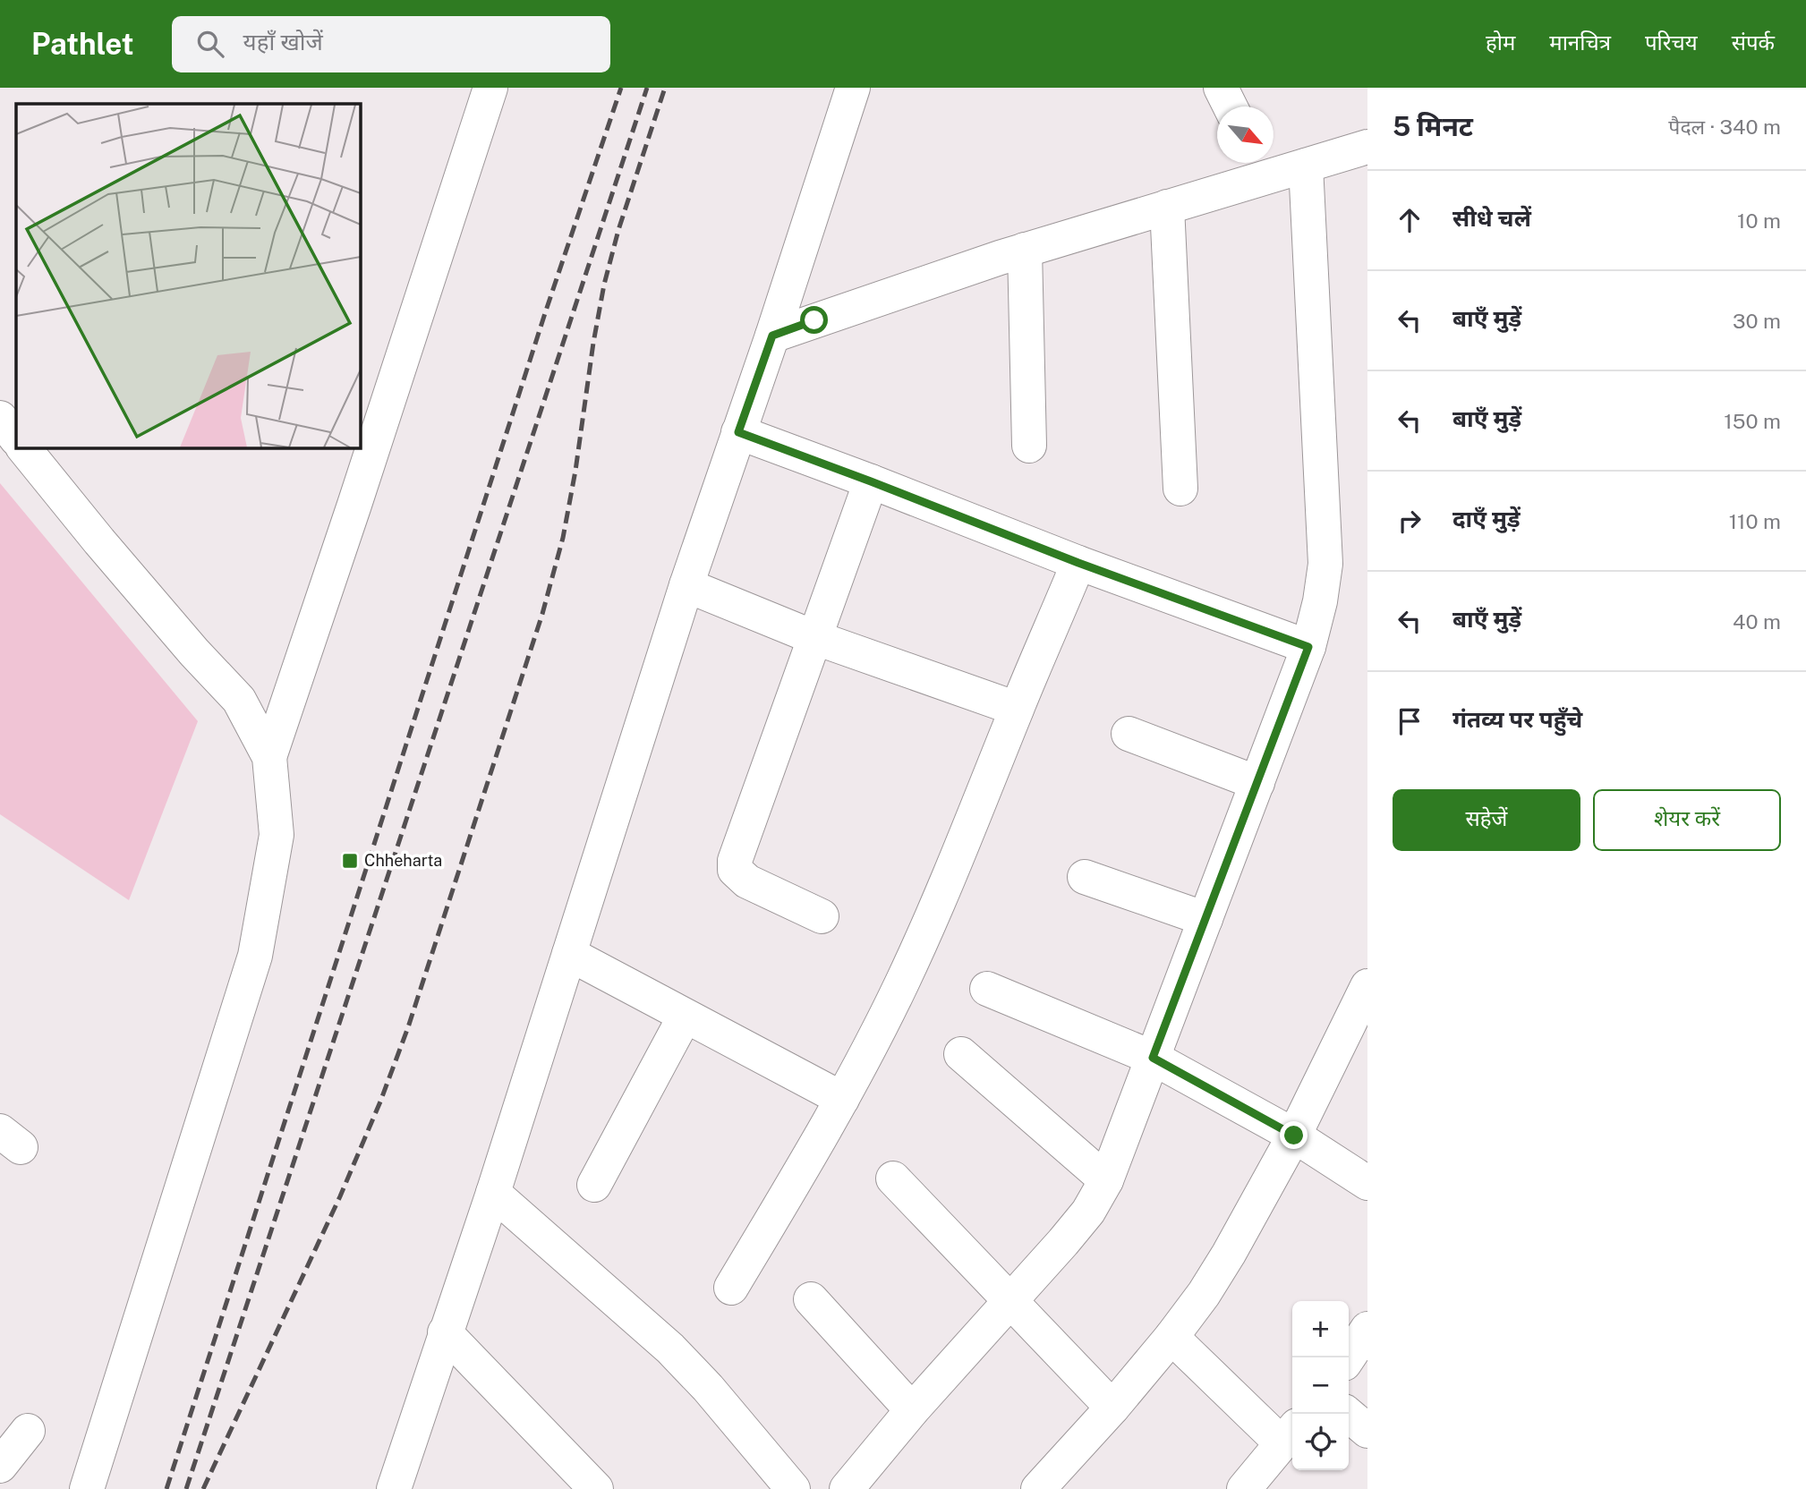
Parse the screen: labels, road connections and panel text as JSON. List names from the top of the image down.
{
  "places": {
    "transit": ["Chheharta"]
  },
  "north": "bottom right",
  "page": {
    "header": "Pathlet",
    "search": "यहाँ खोजें",
    "nav": [
      "होम",
      "मानचित्र",
      "परिचय",
      "संपर्क"
    ],
    "heading": ["5 मिनट", "पैदल · 340 m"],
    "list": [
      ["सीधे चलें", "10 m"],
      ["बाएँ मुड़ें", "30 m"],
      ["बाएँ मुड़ें", "150 m"],
      ["दाएँ मुड़ें", "110 m"],
      ["बाएँ मुड़ें", "40 m"],
      "गंतव्य पर पहुँचे"
    ],
    "buttons": ["सहेजें", "शेयर करें"],
    "map_buttons": ["+", "−"]
  }
}
